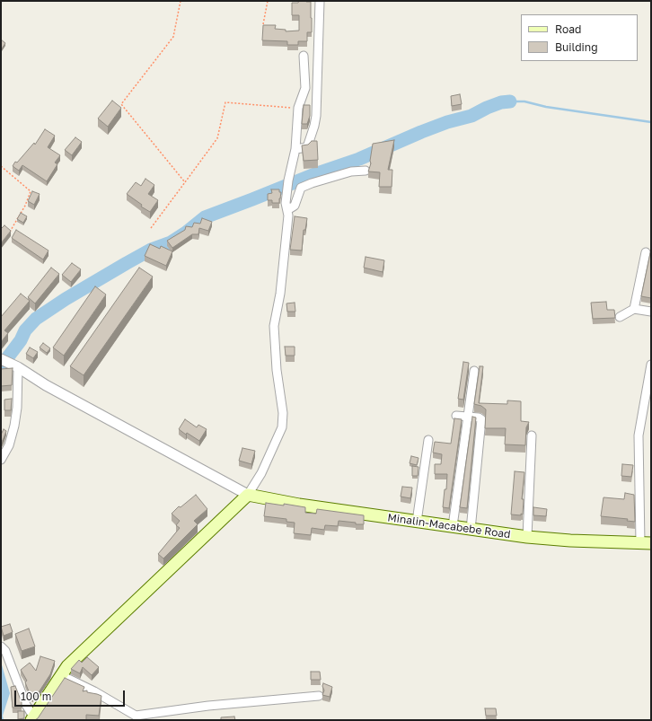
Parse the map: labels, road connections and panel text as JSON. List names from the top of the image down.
{
  "streets": {
    "main road": ["Minalin-Macabebe Road"]
  },
  "legend": ["Road", "Building"],
  "scale_bar": "100 m"
}
